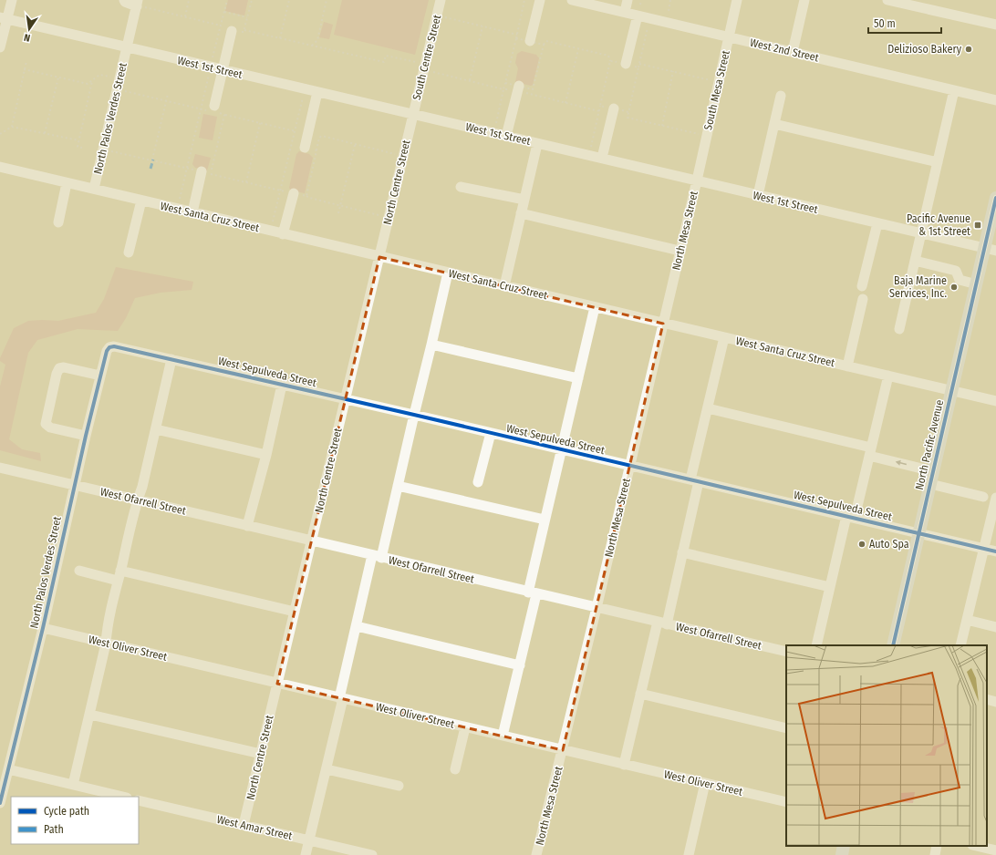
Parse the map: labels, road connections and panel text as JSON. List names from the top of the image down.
{
  "streets": {
    "main road": ["North Pacific Avenue"],
    "street": [
      "West 2nd Street",
      "South Centre Street",
      "West 1st Street",
      "South Mesa Street",
      "North Palos Verdes Street",
      "North Centre Street",
      "West Santa Cruz Street",
      "North Mesa Street",
      "West Sepulveda Street",
      "West Ofarrell Street",
      "West Oliver Street",
      "West Amar Street"
    ]
  },
  "crossings": [
    ["West 2nd Street", "South Mesa Street"],
    ["South Centre Street", "West 1st Street"],
    ["South Centre Street", "North Centre Street"],
    ["West 1st Street", "South Mesa Street"],
    ["West 1st Street", "North Palos Verdes Street"],
    ["West 1st Street", "North Centre Street"],
    ["West 1st Street", "North Mesa Street"],
    ["West 1st Street", "North Pacific Avenue"],
    ["South Mesa Street", "North Mesa Street"],
    ["North Palos Verdes Street", "West Santa Cruz Street"],
    ["North Palos Verdes Street", "West Sepulveda Street"],
    ["North Palos Verdes Street", "West Ofarrell Street"],
    ["North Palos Verdes Street", "West Oliver Street"],
    ["North Centre Street", "West Santa Cruz Street"],
    ["North Centre Street", "West Sepulveda Street"],
    ["North Centre Street", "West Ofarrell Street"],
    ["North Centre Street", "West Oliver Street"],
    ["North Centre Street", "West Amar Street"],
    ["West Santa Cruz Street", "North Mesa Street"],
    ["West Santa Cruz Street", "North Pacific Avenue"],
    ["North Mesa Street", "West Sepulveda Street"],
    ["North Mesa Street", "West Ofarrell Street"],
    ["North Mesa Street", "West Oliver Street"],
    ["West Sepulveda Street", "North Pacific Avenue"]
  ],
  "places": {
    "other": ["Delizioso Bakery", "Baja Marine Services, Inc.", "Auto Spa"],
    "transit": ["Pacific Avenue & 1st Street"]
  },
  "legend": ["Cycle path", "Path"],
  "scale_bar": "50 m",
  "north": "bottom"
}
